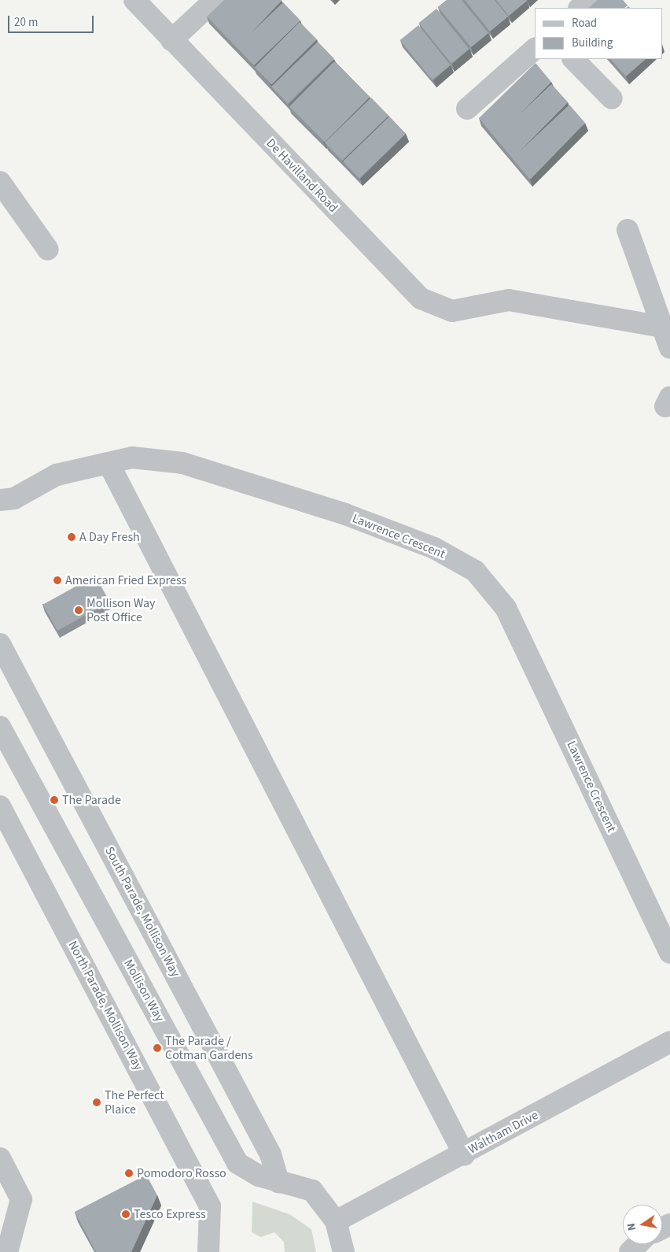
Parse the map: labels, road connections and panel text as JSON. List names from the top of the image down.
{
  "streets": {
    "street": [
      "De Havilland Road",
      "Lawrence Crescent",
      "South Parade, Mollison Way",
      "Mollison Way",
      "North Parade, Mollison Way",
      "Waltham Drive"
    ]
  },
  "crossings": [
    ["South Parade, Mollison Way", "Mollison Way"],
    ["Mollison Way", "Waltham Drive"]
  ],
  "places": [
    "A Day Fresh",
    "American Fried Express",
    "Mollison Way Post Office",
    "The Parade",
    "The Parade / Cotman Gardens",
    "The Perfect Plaice",
    "Pomodoro Rosso",
    "Tesco Express"
  ],
  "legend": ["Road", "Building"],
  "scale_bar": "20 m",
  "north": "left"
}
